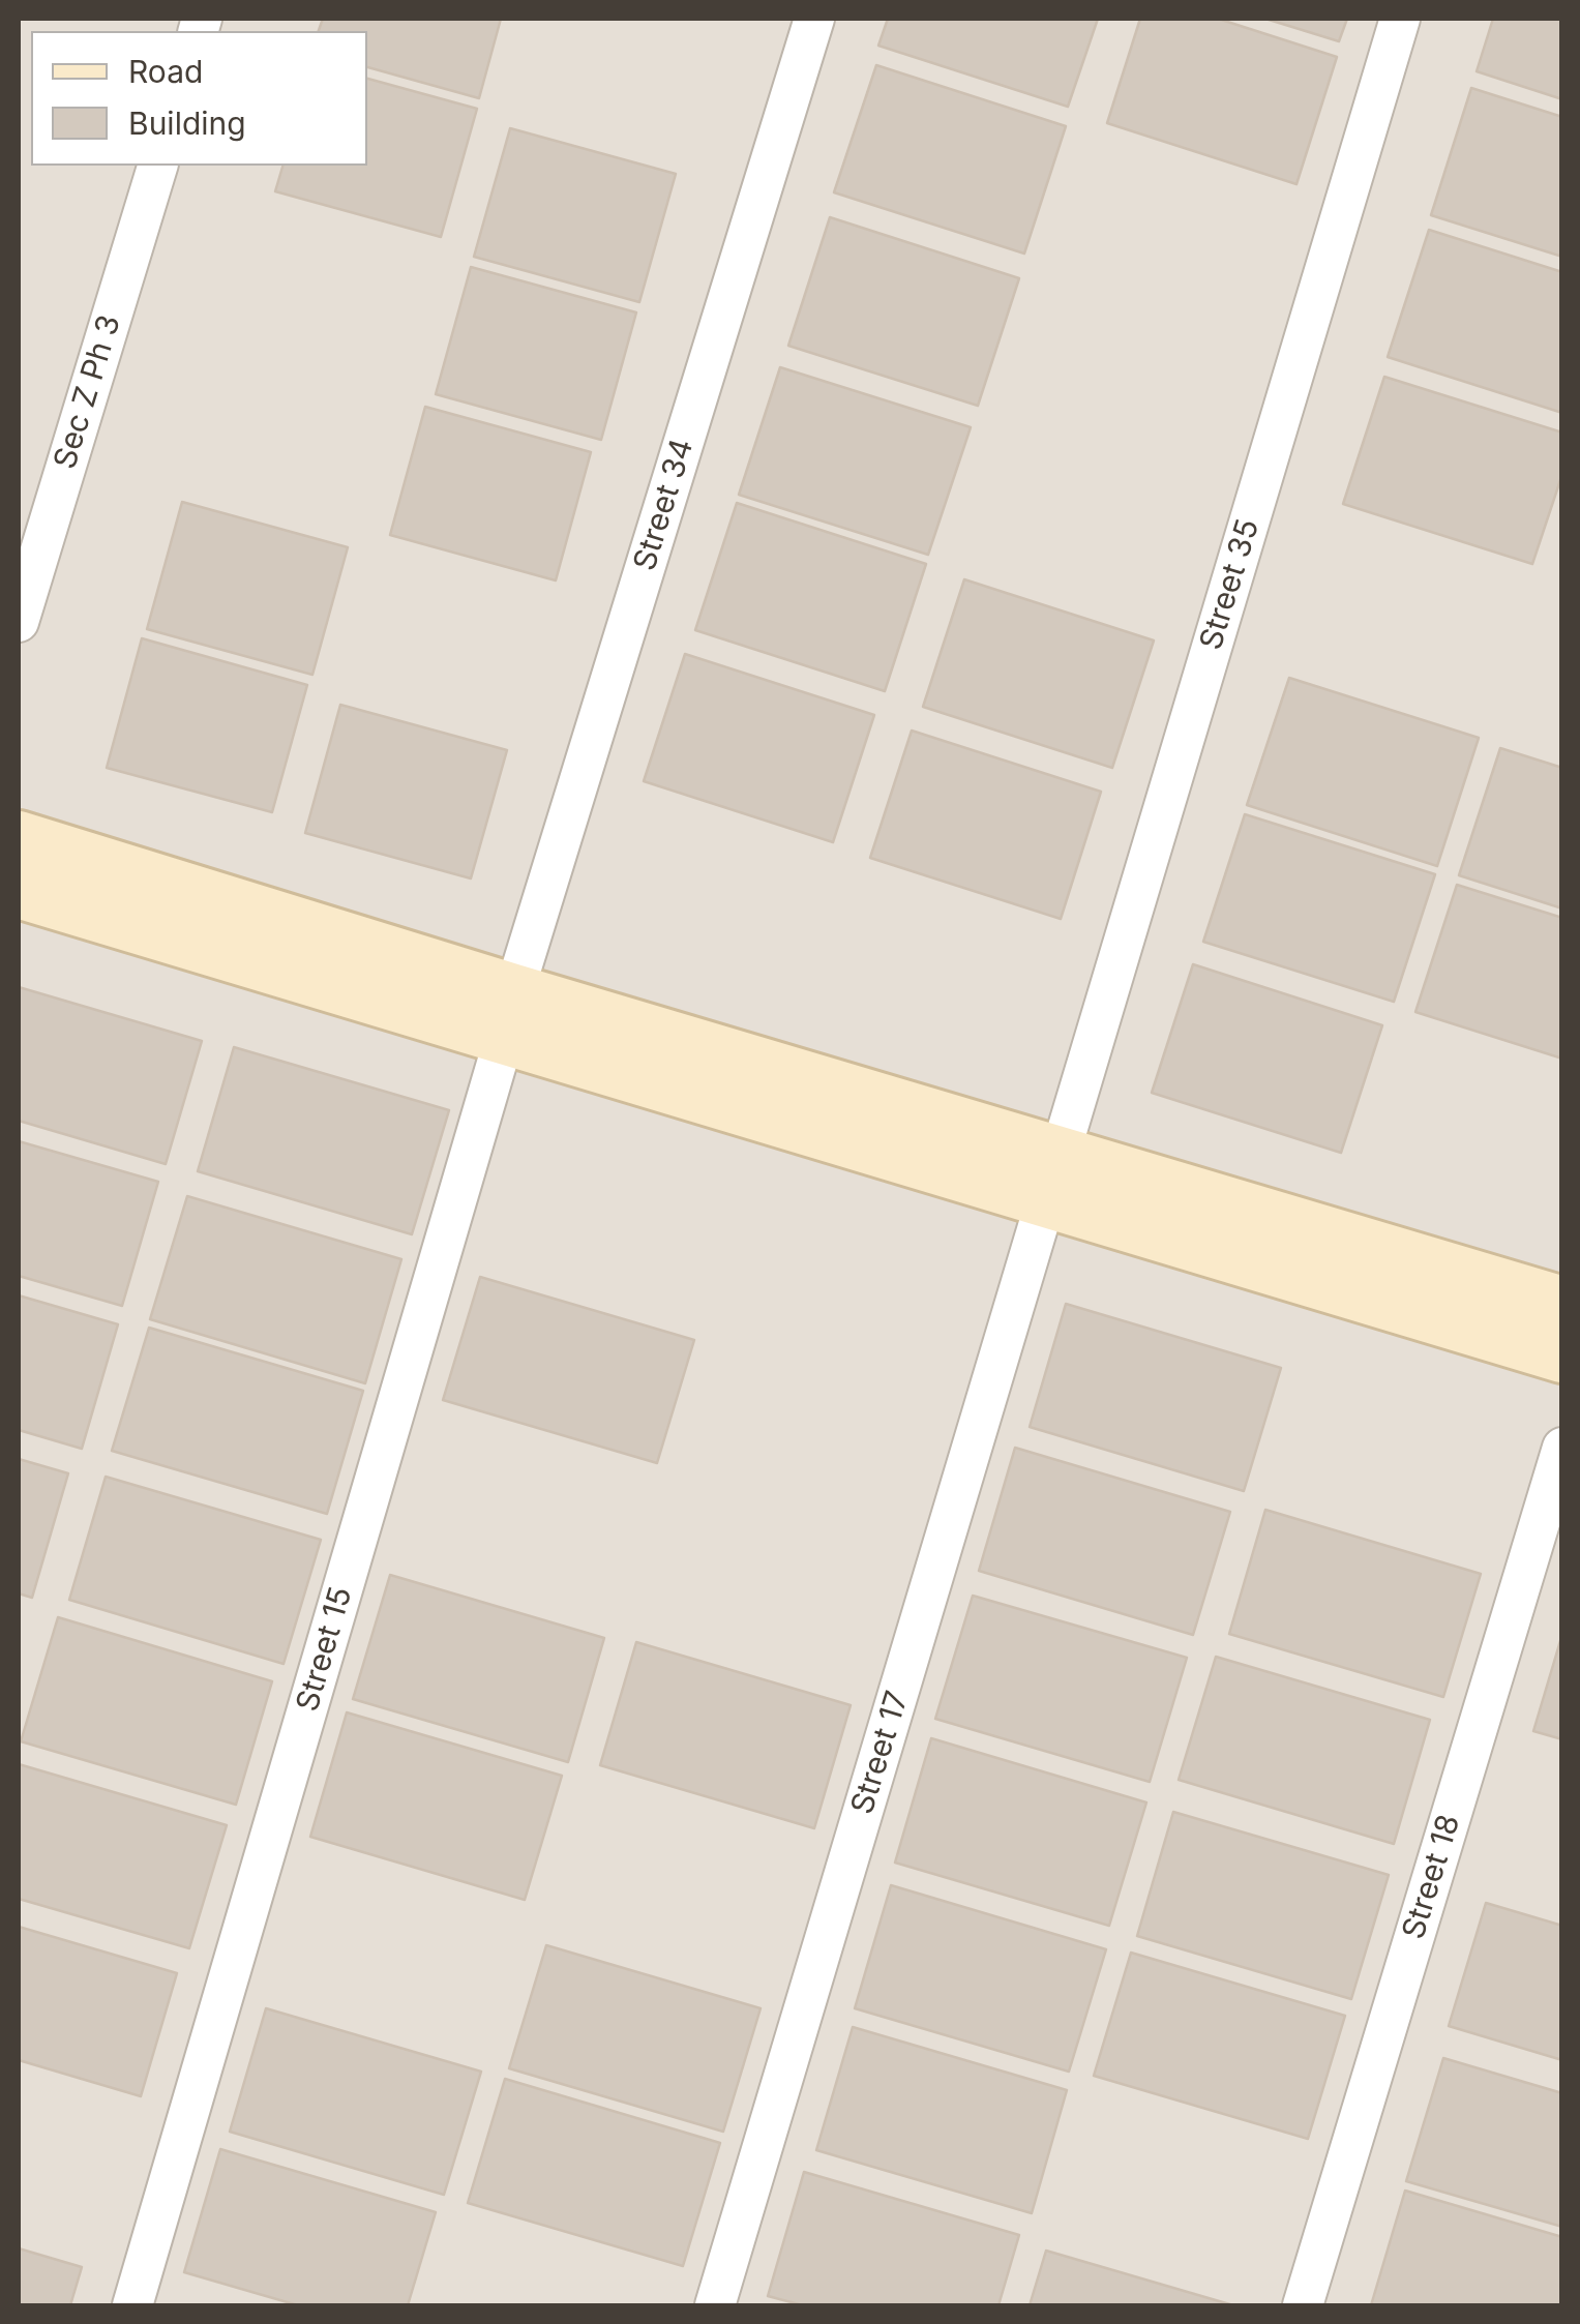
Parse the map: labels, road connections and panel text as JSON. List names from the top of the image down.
{
  "streets": {
    "street": [
      "Sec Z Ph 3",
      "Street 34",
      "Street 35",
      "Street 15",
      "Street 17",
      "Street 18"
    ]
  },
  "crossings": [
    ["Street 34", "Street 15"],
    ["Street 35", "Street 17"]
  ],
  "legend": ["Road", "Building"]
}
